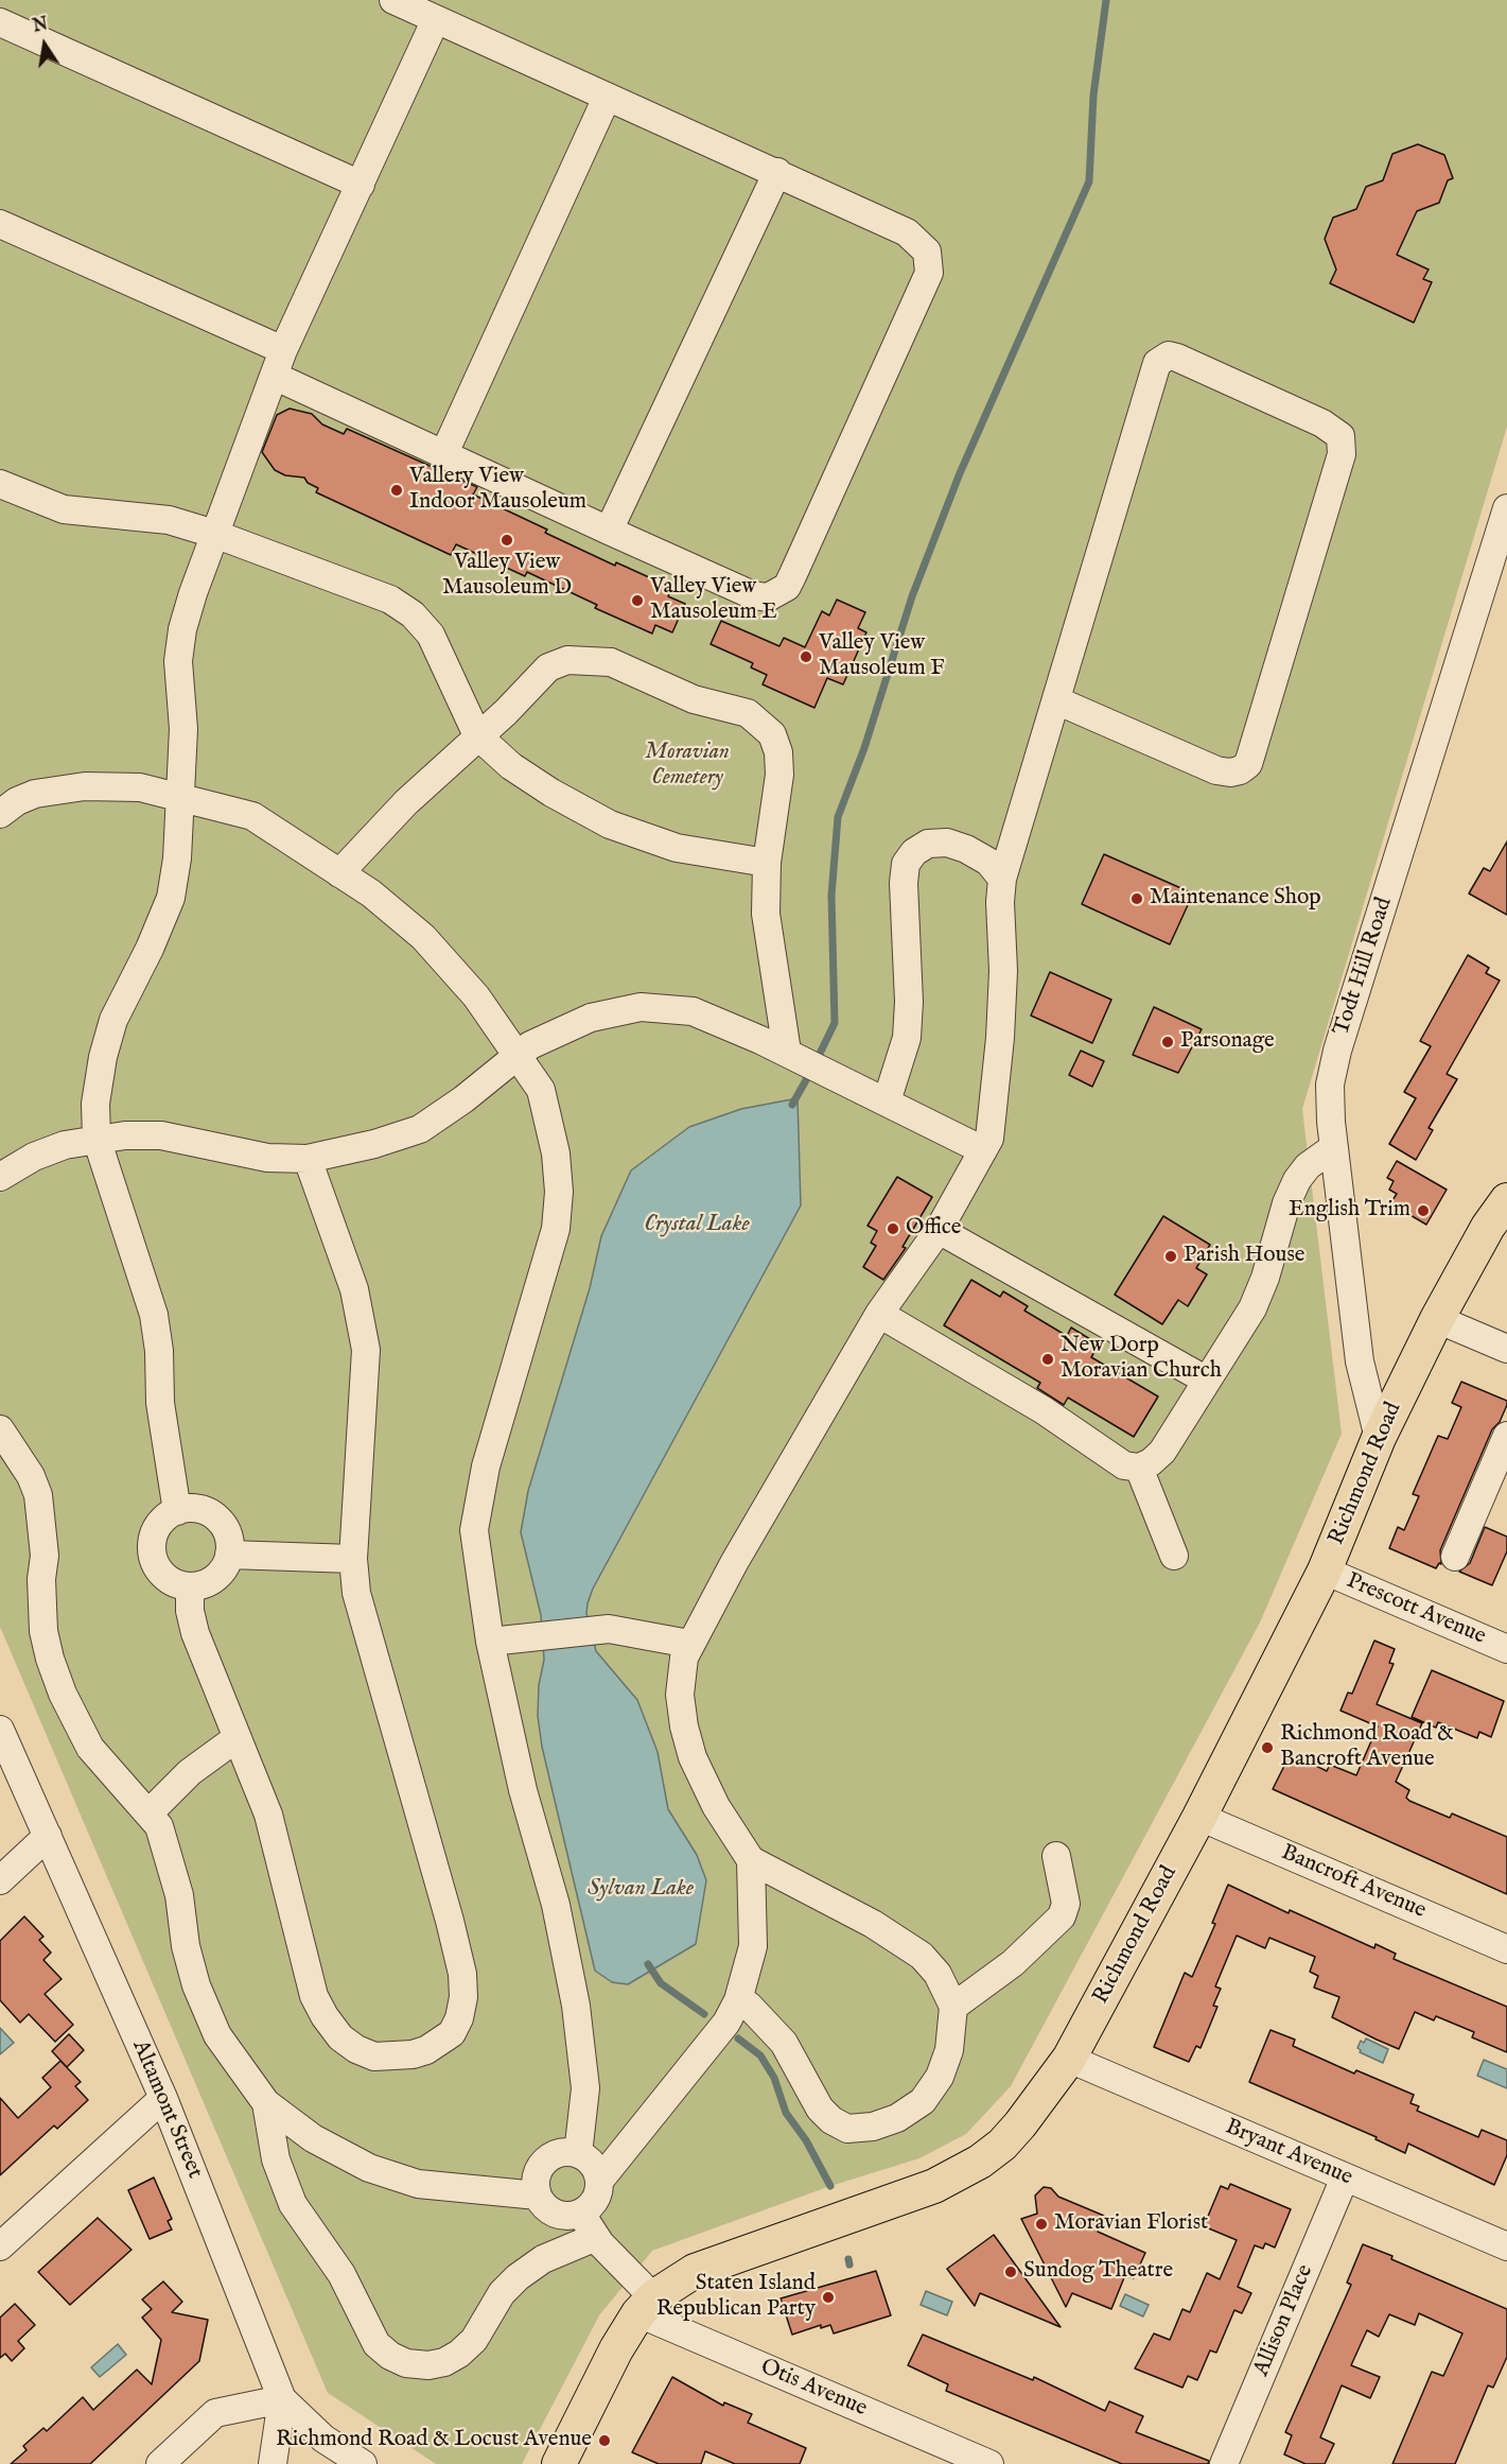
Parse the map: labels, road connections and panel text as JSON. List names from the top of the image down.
{
  "streets": {
    "main road": ["Richmond Road"],
    "street": [
      "Todt Hill Road",
      "Prescott Avenue",
      "Bancroft Avenue",
      "Altamont Street",
      "Bryant Avenue",
      "Allison Place",
      "Otis Avenue"
    ]
  },
  "crossings": [
    ["Todt Hill Road", "Richmond Road"],
    ["Richmond Road", "Prescott Avenue"],
    ["Richmond Road", "Bancroft Avenue"],
    ["Richmond Road", "Bryant Avenue"],
    ["Richmond Road", "Otis Avenue"],
    ["Bryant Avenue", "Allison Place"]
  ],
  "water": ["Crystal Lake", "Sylvan Lake"],
  "parks": ["Moravian Cemetery"],
  "places": [
    "Vallery View Indoor Mausoleum",
    "Valley View Mausoleum D",
    "Valley View Mausoleum E",
    "Valley View Mausoleum F",
    "Maintenance Shop",
    "Parsonage",
    "English Trim",
    "Office",
    "Parish House",
    "New Dorp Moravian Church",
    "Richmond Road & Bancroft Avenue",
    "Moravian Florist",
    "Sundog Theatre",
    "Staten Island Republican Party",
    "Richmond Road & Locust Avenue"
  ],
  "north": "top"
}
